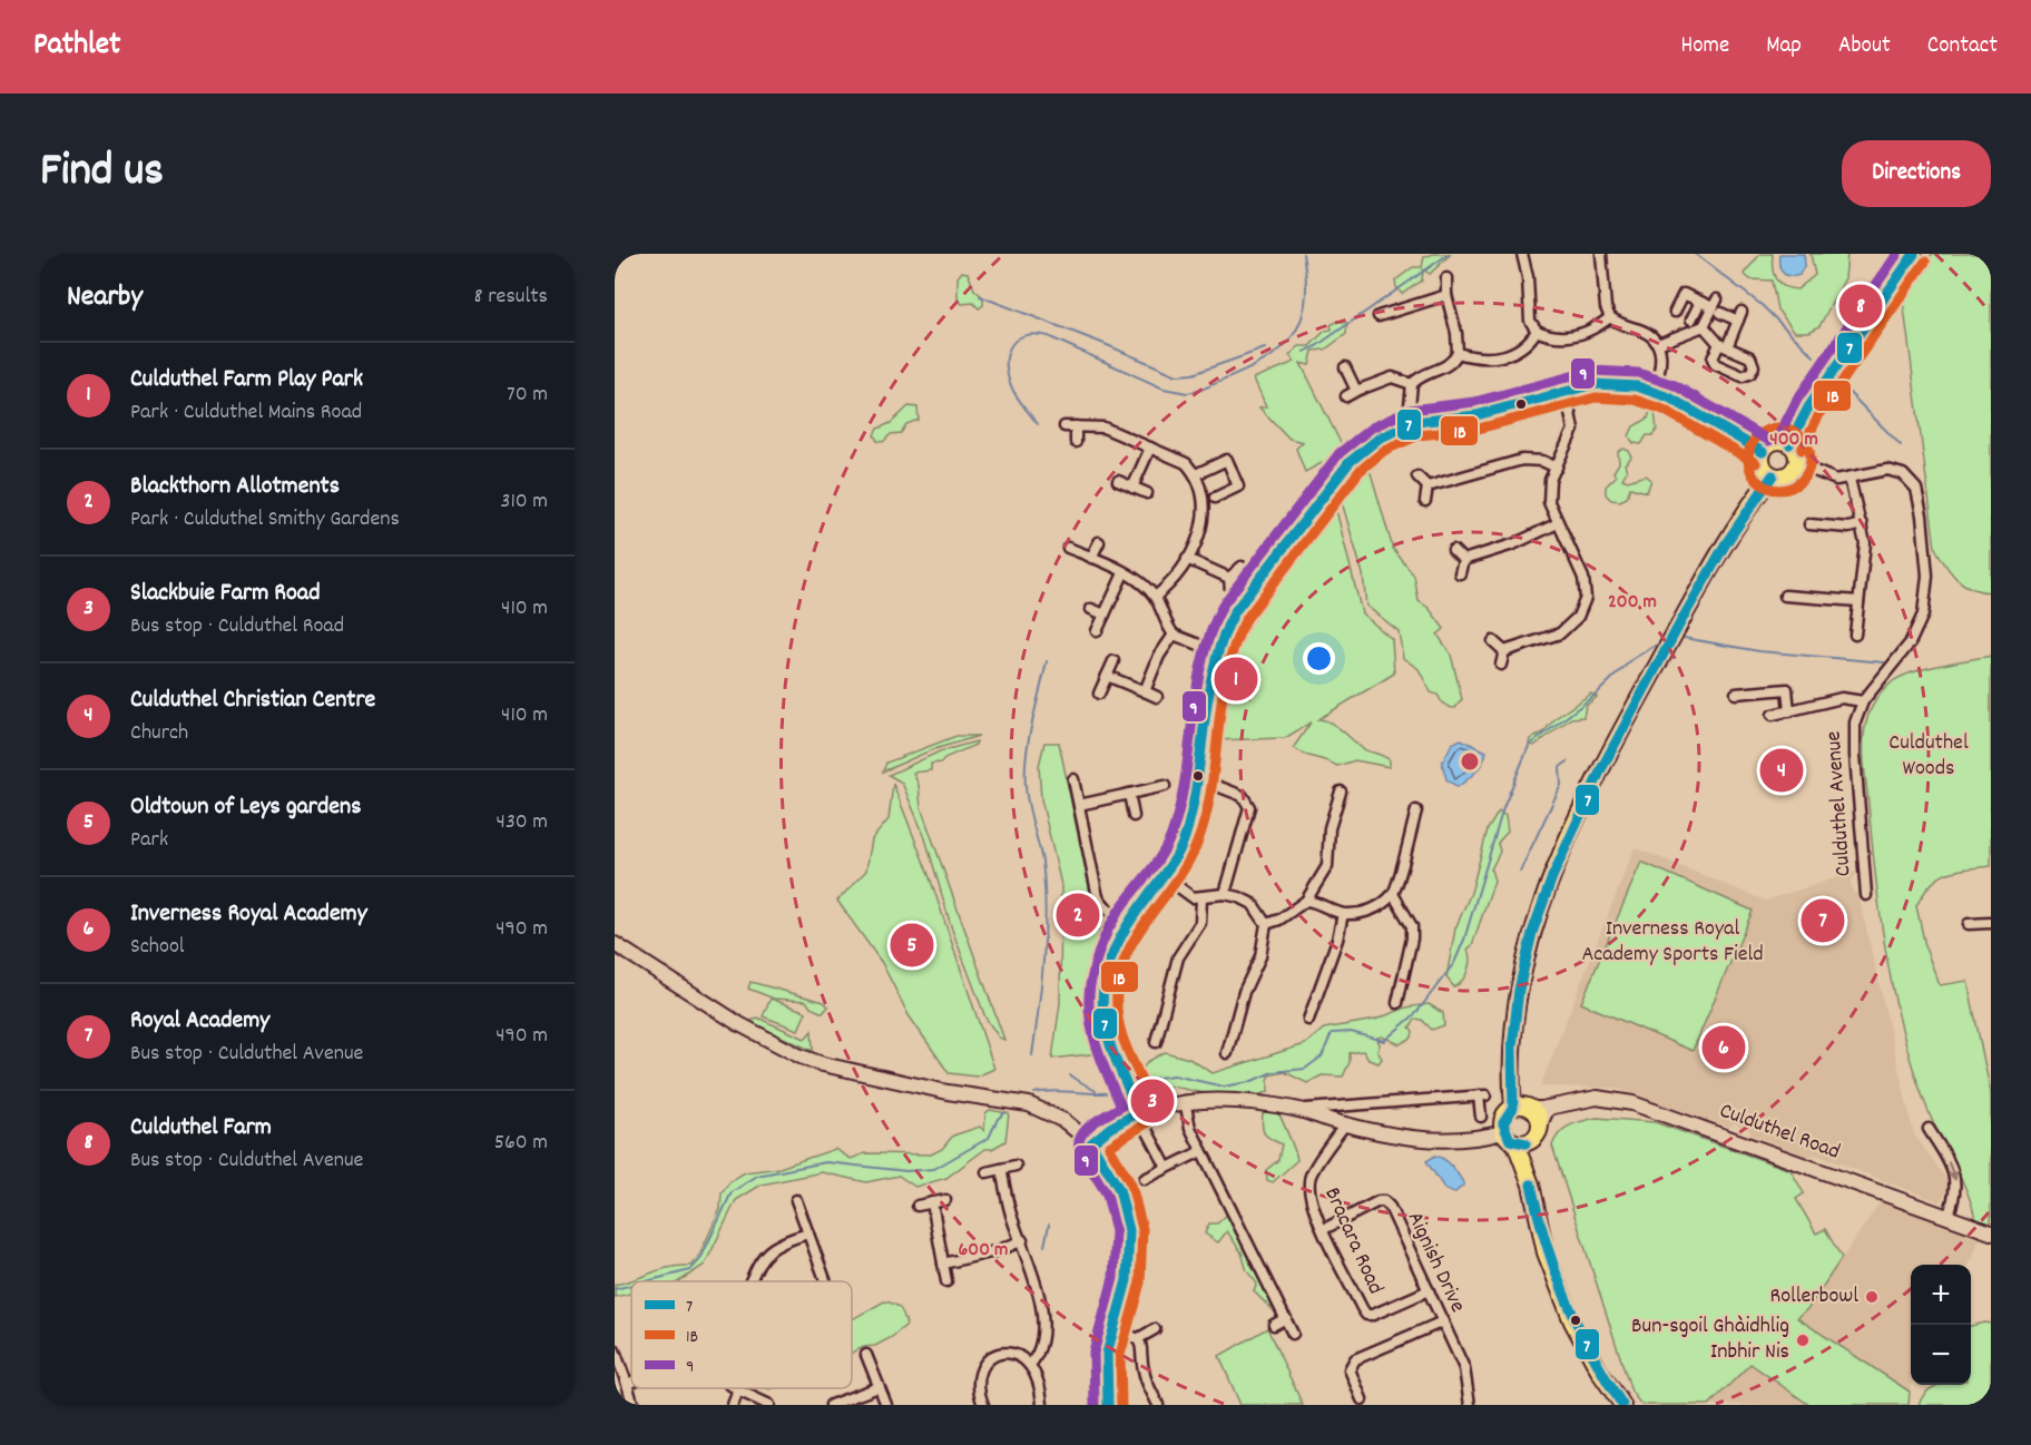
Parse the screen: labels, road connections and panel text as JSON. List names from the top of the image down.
{
  "streets": {
    "main road": ["Culduthel Road"],
    "street": ["Culduthel Avenue", "Bracara Road", "Aignish Drive"]
  },
  "crossings": [
    ["Bracara Road", "Aignish Drive"]
  ],
  "parks": ["Culduthel Woods", "Inverness Royal Academy Sports Field"],
  "places": ["Rollerbowl", "Bun-sgoil Ghàidhlig Inbhir Nis"],
  "lines": ["transit line 7", "transit line 9", "transit line 1B"],
  "legend": ["7", "1B", "9"],
  "page": {
    "header": "Pathlet",
    "nav": [
      "Home",
      "Map",
      "About",
      "Contact"
    ],
    "title": "Find us",
    "buttons": "Directions",
    "heading": ["Nearby", "8 results"],
    "pins": [
      "8",
      "1",
      "4",
      "2",
      "7",
      "5",
      "6",
      "3"
    ],
    "list": [
      {
        "mark": "1",
        "name": "Culduthel Farm Play Park",
        "note": "Park · Culduthel Mains Road",
        "value": "70 m"
      },
      {
        "mark": "2",
        "name": "Blackthorn Allotments",
        "note": "Park · Culduthel Smithy Gardens",
        "value": "310 m"
      },
      {
        "mark": "3",
        "name": "Slackbuie Farm Road",
        "note": "Bus stop · Culduthel Road",
        "value": "410 m"
      },
      {
        "mark": "4",
        "name": "Culduthel Christian Centre",
        "note": "Church",
        "value": "410 m"
      },
      {
        "mark": "5",
        "name": "Oldtown of Leys gardens",
        "note": "Park",
        "value": "430 m"
      },
      {
        "mark": "6",
        "name": "Inverness Royal Academy",
        "note": "School",
        "value": "490 m"
      },
      {
        "mark": "7",
        "name": "Royal Academy",
        "note": "Bus stop · Culduthel Avenue",
        "value": "490 m"
      },
      {
        "mark": "8",
        "name": "Culduthel Farm",
        "note": "Bus stop · Culduthel Avenue",
        "value": "560 m"
      }
    ],
    "map_buttons": ["+", "−"]
  },
  "rings": ["400 m", "200 m", "600 m"]
}
